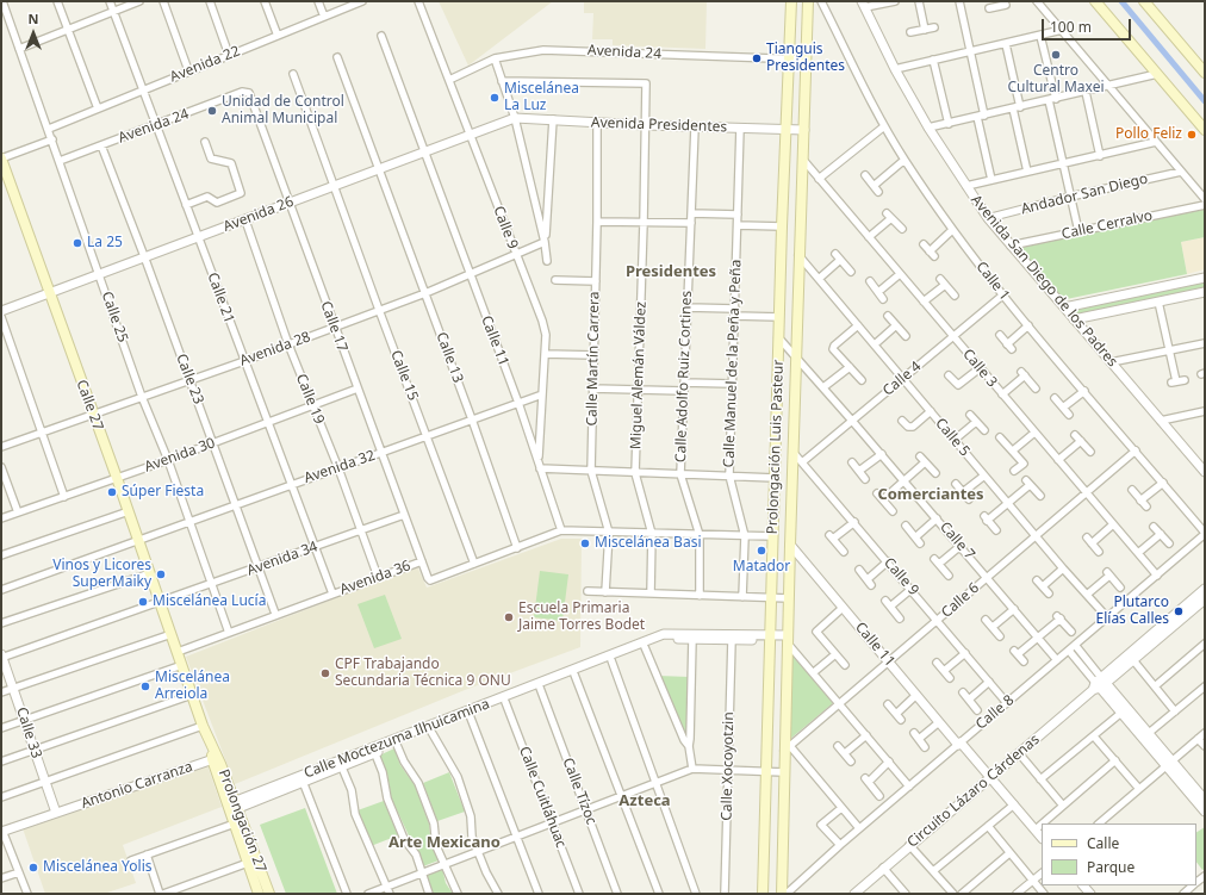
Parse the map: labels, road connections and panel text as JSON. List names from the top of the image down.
{
  "streets": {
    "main road": ["Calle 27", "Prolongación Luis Pasteur", "Prolongación 27"],
    "street": [
      "Avenida 24",
      "Avenida 22",
      "Avenida Presidentes",
      "Andador San Diego",
      "Avenida 26",
      "Calle Cerralvo",
      "Calle 9",
      "Calle 1",
      "Avenida San Diego de los Padres",
      "Calle 21",
      "Calle 25",
      "Calle 17",
      "Calle 11",
      "Avenida 28",
      "Calle 13",
      "Calle Martín Carrera",
      "Calle Manuel de la Peña y Peña",
      "Calle 3",
      "Calle 15",
      "Miguel Alemán Váldez",
      "Calle Adolfo Ruiz Cortines",
      "Calle 23",
      "Calle 4",
      "Calle 19",
      "Calle 5",
      "Avenida 30",
      "Avenida 32",
      "Calle 7",
      "Avenida 34",
      "Avenida 36",
      "Calle 6",
      "Calle 8",
      "Calle 33",
      "Calle Moctezuma Ilhuicamina",
      "Calle Xocoyotzin",
      "Antonio Carranza",
      "Calle Tízoc",
      "Circuito Lázaro Cárdenas",
      "Calle Cuitláhuac"
    ]
  },
  "crossings": [
    ["Avenida 24", "Calle 9"],
    ["Avenida 24", "Calle 21"],
    ["Avenida 24", "Calle 25"],
    ["Avenida 24", "Calle 17"],
    ["Avenida 24", "Calle 23"],
    ["Avenida 24", "Prolongación Luis Pasteur"],
    ["Avenida 22", "Calle 21"],
    ["Avenida 22", "Calle 25"],
    ["Avenida Presidentes", "Avenida 26"],
    ["Avenida Presidentes", "Calle Martín Carrera"],
    ["Avenida Presidentes", "Calle Manuel de la Peña y Peña"],
    ["Avenida Presidentes", "Miguel Alemán Váldez"],
    ["Avenida Presidentes", "Calle Adolfo Ruiz Cortines"],
    ["Avenida Presidentes", "Prolongación Luis Pasteur"],
    ["Andador San Diego", "Avenida San Diego de los Padres"],
    ["Avenida 26", "Calle 9"],
    ["Avenida 26", "Calle 21"],
    ["Avenida 26", "Calle 25"],
    ["Avenida 26", "Calle 17"],
    ["Avenida 26", "Calle 11"],
    ["Avenida 26", "Calle 13"],
    ["Avenida 26", "Calle 15"],
    ["Avenida 26", "Calle 23"],
    ["Avenida 26", "Calle 19"],
    ["Avenida 26", "Calle 27"],
    ["Calle Cerralvo", "Avenida San Diego de los Padres"],
    ["Calle 9", "Calle 11"],
    ["Calle 9", "Avenida 28"],
    ["Calle 9", "Calle 4"],
    ["Calle 9", "Prolongación Luis Pasteur"],
    ["Calle 9", "Avenida 32"],
    ["Calle 9", "Calle 6"],
    ["Calle 9", "Calle 8"],
    ["Calle 1", "Calle 4"],
    ["Calle 1", "Calle 6"],
    ["Calle 1", "Calle 8"],
    ["Calle 21", "Avenida 28"],
    ["Calle 21", "Avenida 30"],
    ["Calle 21", "Avenida 32"],
    ["Calle 21", "Avenida 34"],
    ["Calle 21", "Avenida 36"],
    ["Calle 25", "Avenida 28"],
    ["Calle 25", "Avenida 30"],
    ["Calle 25", "Avenida 32"],
    ["Calle 25", "Avenida 34"],
    ["Calle 25", "Avenida 36"],
    ["Calle 17", "Avenida 28"],
    ["Calle 17", "Avenida 30"],
    ["Calle 17", "Avenida 32"],
    ["Calle 17", "Avenida 34"],
    ["Calle 17", "Avenida 36"],
    ["Calle 11", "Avenida 28"],
    ["Calle 11", "Prolongación Luis Pasteur"],
    ["Calle 11", "Avenida 32"],
    ["Calle 11", "Avenida 36"],
    ["Calle 11", "Calle 6"],
    ["Calle 11", "Calle 8"],
    ["Calle 11", "Circuito Lázaro Cárdenas"],
    ["Avenida 28", "Calle 13"],
    ["Avenida 28", "Calle 15"],
    ["Avenida 28", "Calle 23"],
    ["Avenida 28", "Calle 19"],
    ["Avenida 28", "Calle 27"],
    ["Calle 13", "Avenida 32"],
    ["Calle 13", "Avenida 36"],
    ["Calle 3", "Calle 4"],
    ["Calle 3", "Prolongación Luis Pasteur"],
    ["Calle 3", "Calle 6"],
    ["Calle 3", "Calle 8"],
    ["Calle 15", "Avenida 32"],
    ["Calle 15", "Avenida 36"],
    ["Calle 23", "Avenida 30"],
    ["Calle 23", "Avenida 32"],
    ["Calle 23", "Avenida 34"],
    ["Calle 23", "Avenida 36"],
    ["Calle 4", "Calle 5"],
    ["Calle 4", "Calle 7"],
    ["Calle 19", "Avenida 30"],
    ["Calle 19", "Avenida 32"],
    ["Calle 19", "Avenida 34"],
    ["Calle 19", "Avenida 36"],
    ["Calle 27", "Avenida 30"],
    ["Calle 27", "Avenida 32"],
    ["Calle 27", "Avenida 34"],
    ["Calle 27", "Avenida 36"],
    ["Calle 27", "Prolongación 27"],
    ["Calle 5", "Prolongación Luis Pasteur"],
    ["Calle 5", "Calle 6"],
    ["Calle 5", "Calle 8"],
    ["Prolongación Luis Pasteur", "Calle 7"],
    ["Prolongación Luis Pasteur", "Calle 6"],
    ["Prolongación Luis Pasteur", "Calle Moctezuma Ilhuicamina"],
    ["Calle 7", "Calle 6"],
    ["Calle 7", "Calle 8"],
    ["Avenida 34", "Calle 33"],
    ["Avenida 36", "Prolongación 27"],
    ["Calle 33", "Antonio Carranza"],
    ["Calle Moctezuma Ilhuicamina", "Calle Xocoyotzin"],
    ["Calle Moctezuma Ilhuicamina", "Calle Tízoc"],
    ["Calle Moctezuma Ilhuicamina", "Calle Cuitláhuac"],
    ["Calle Moctezuma Ilhuicamina", "Prolongación 27"],
    ["Antonio Carranza", "Prolongación 27"]
  ],
  "districts": [
    "Presidentes",
    "Comerciantes",
    "Azteca",
    "Arte Mexicano"
  ],
  "places": [
    "Centro Cultural Maxei",
    "Tianguis Presidentes",
    "Miscelánea La Luz",
    "Unidad de Control Animal Municipal",
    "Pollo Feliz",
    "La 25",
    "Súper Fiesta",
    "Miscelánea Basi",
    "Matador",
    "Vinos y Licores SuperMaiky",
    "Miscelánea Lucía",
    "Plutarco Elías Calles",
    "Escuela Primaria Jaime Torres Bodet",
    "CPF Trabajando Secundaria Técnica 9 ONU",
    "Miscelánea Arreiola",
    "Miscelánea Yolis"
  ],
  "legend": ["Calle", "Parque"],
  "scale_bar": "100 m",
  "north": "top"
}
